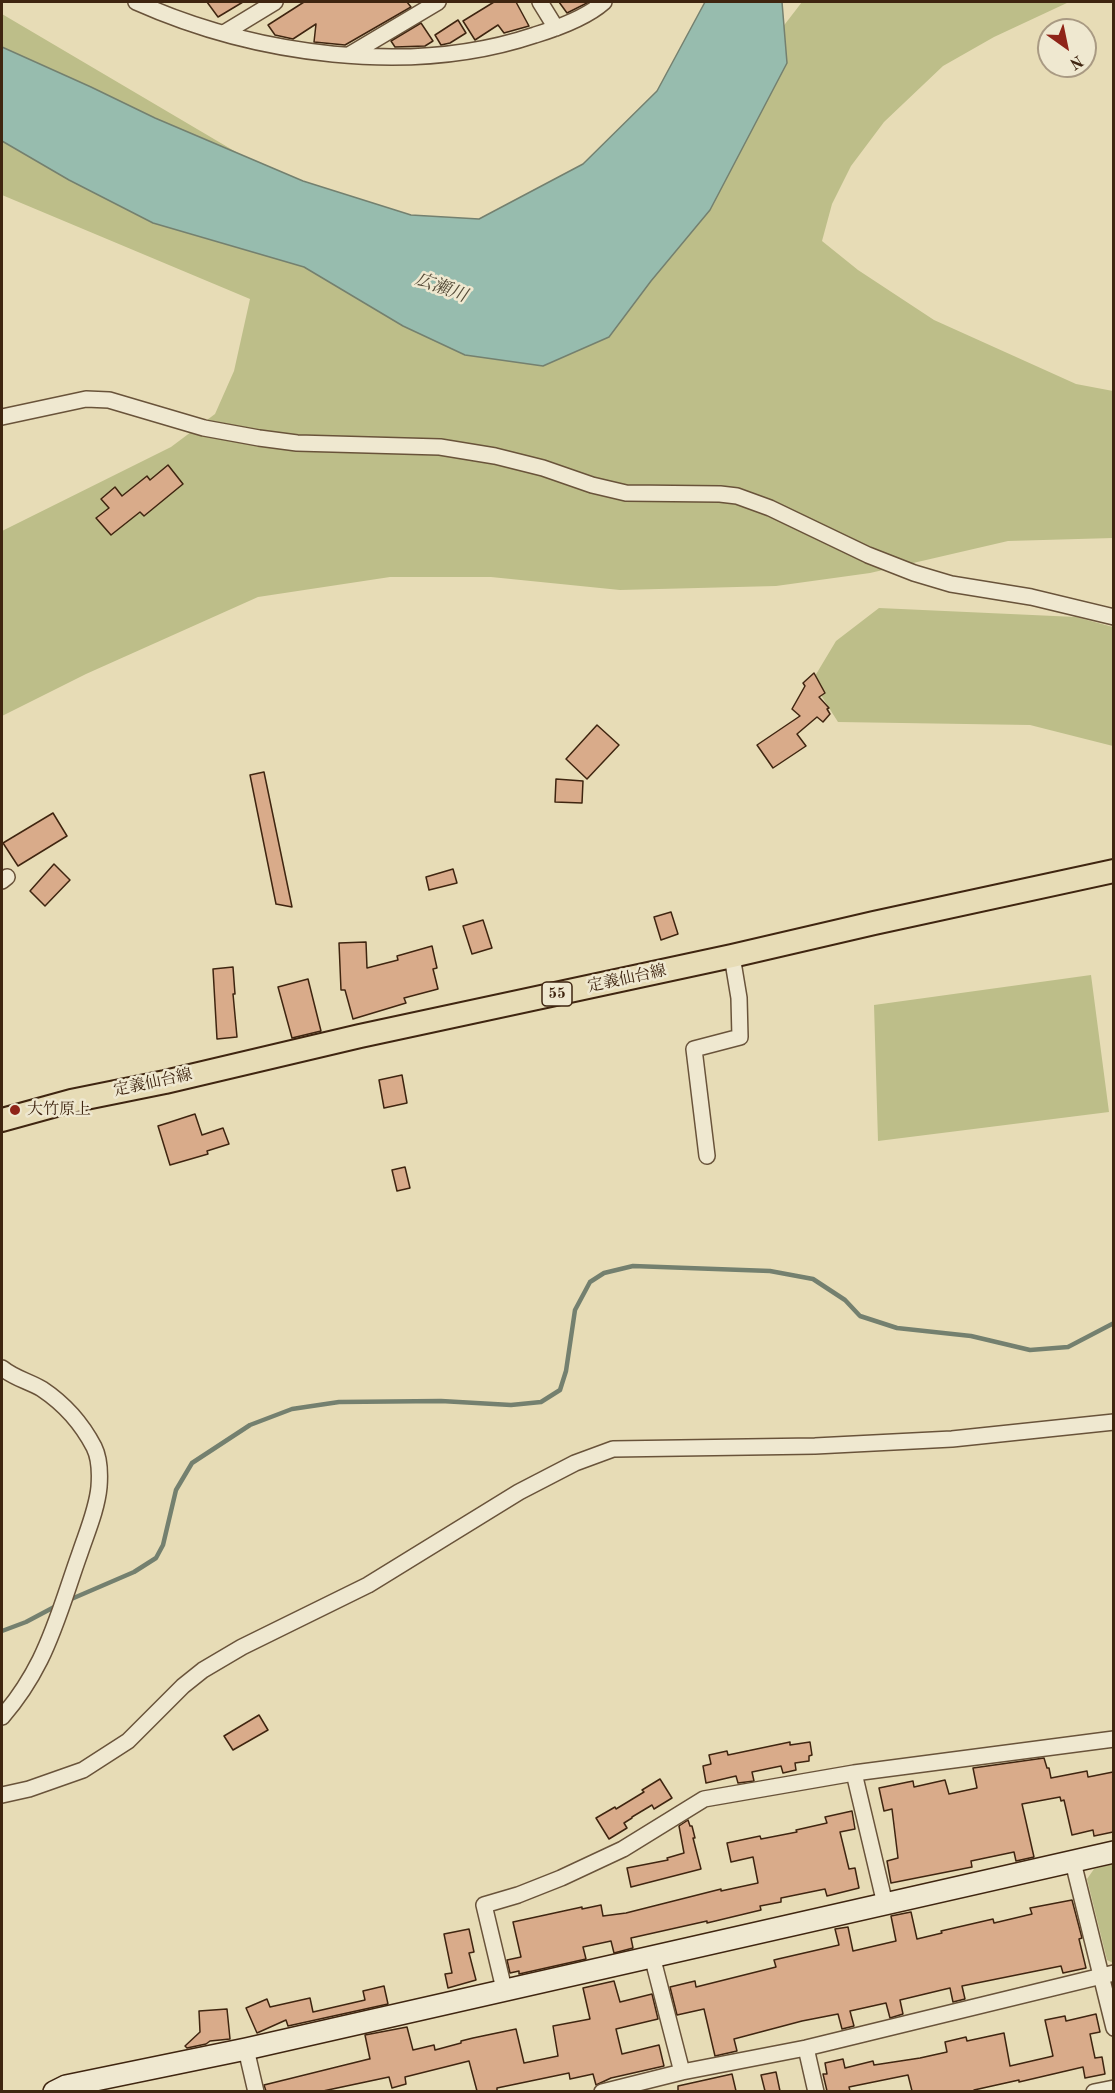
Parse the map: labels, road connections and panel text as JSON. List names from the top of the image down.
{
  "streets": {
    "main road": ["定義仙台線", "55"]
  },
  "water": ["広瀬川"],
  "places": ["大竹原上"],
  "north": "bottom right"
}
